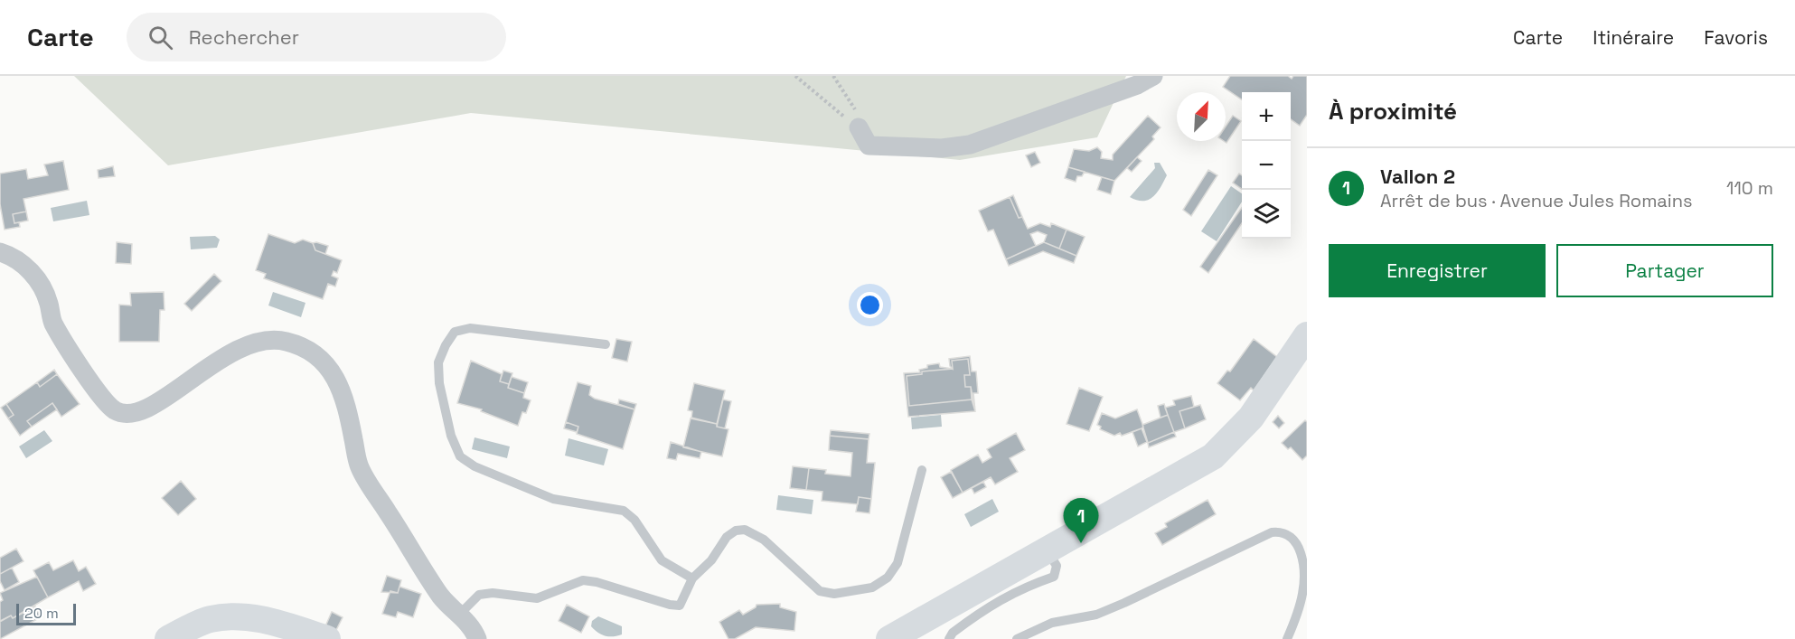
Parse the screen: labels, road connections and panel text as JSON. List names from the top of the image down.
{
  "scale_bar": "20 m",
  "north": "top right",
  "page": {
    "header": "Carte",
    "search": "Rechercher",
    "nav": ["Carte", "Itinéraire", "Favoris"],
    "heading": "À proximité",
    "map_buttons": ["+", "−"],
    "list": [
      {
        "mark": "1",
        "name": "Vallon 2",
        "note": "Arrêt de bus · Avenue Jules Romains",
        "value": "110 m"
      }
    ],
    "buttons": ["Enregistrer", "Partager"],
    "pins": "1",
    "scale": "20 m"
  }
}
